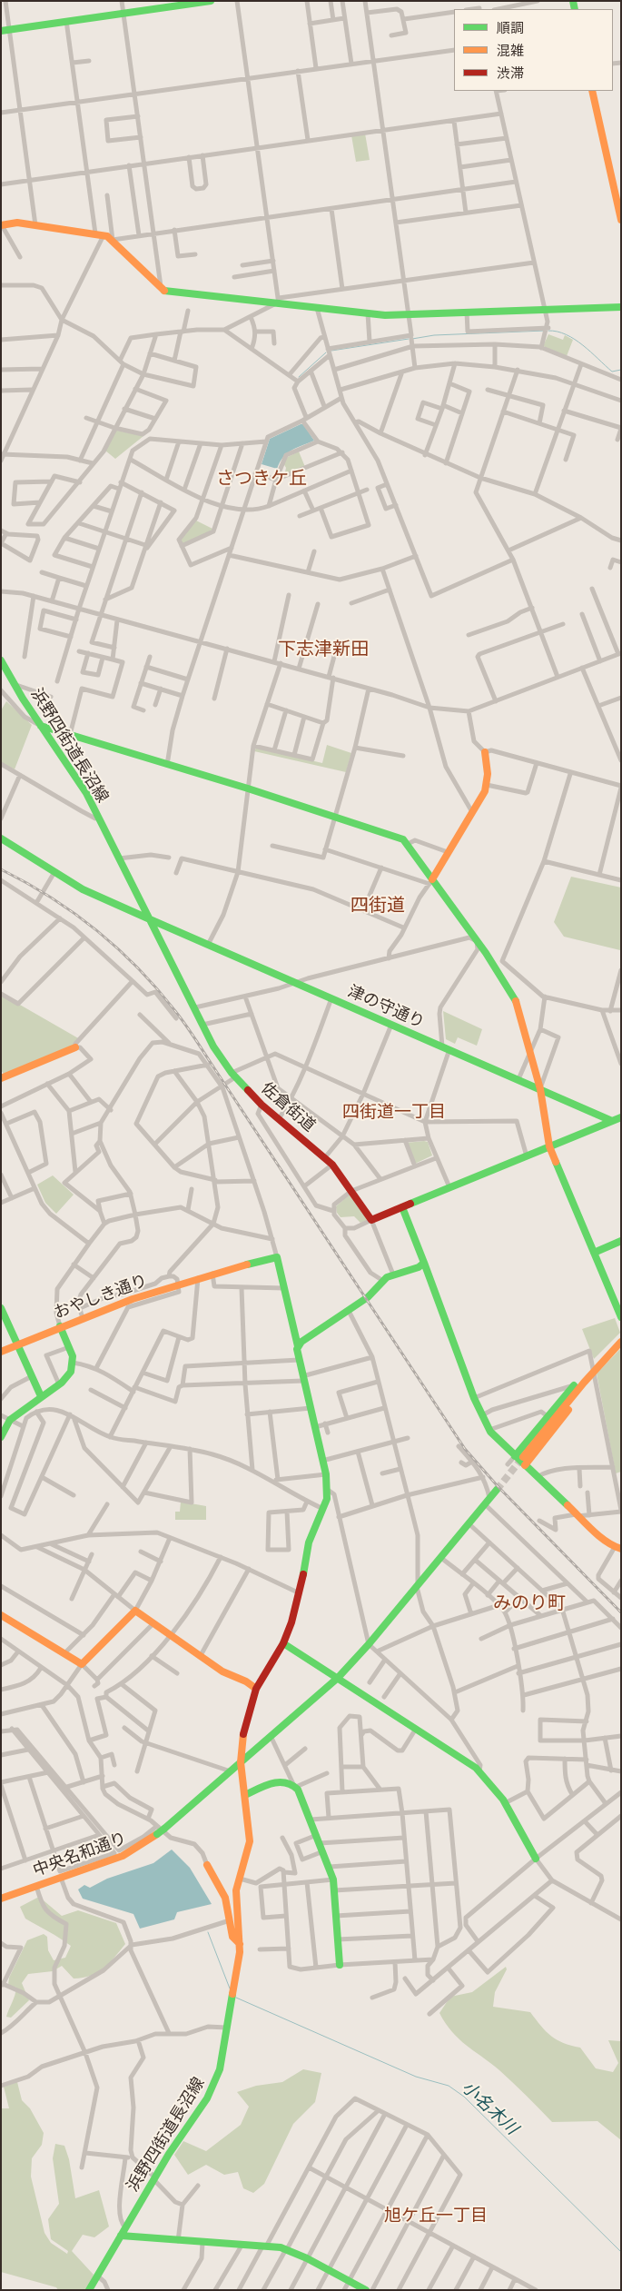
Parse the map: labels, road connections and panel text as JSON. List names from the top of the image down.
{
  "streets": {
    "street": [
      "浜野四街道長沼線",
      "津の守通り",
      "佐倉街道",
      "おやしき通り",
      "中央名和通り"
    ]
  },
  "crossings": [
    ["浜野四街道長沼線", "津の守通り"],
    ["浜野四街道長沼線", "佐倉街道"],
    ["浜野四街道長沼線", "おやしき通り"],
    ["浜野四街道長沼線", "中央名和通り"],
    ["津の守通り", "佐倉街道"]
  ],
  "districts": [
    "さつきケ丘",
    "下志津新田",
    "四街道",
    "四街道一丁目",
    "みのり町",
    "旭ケ丘一丁目"
  ],
  "water": ["小名木川"],
  "legend": ["順調", "混雑", "渋滞"]
}
